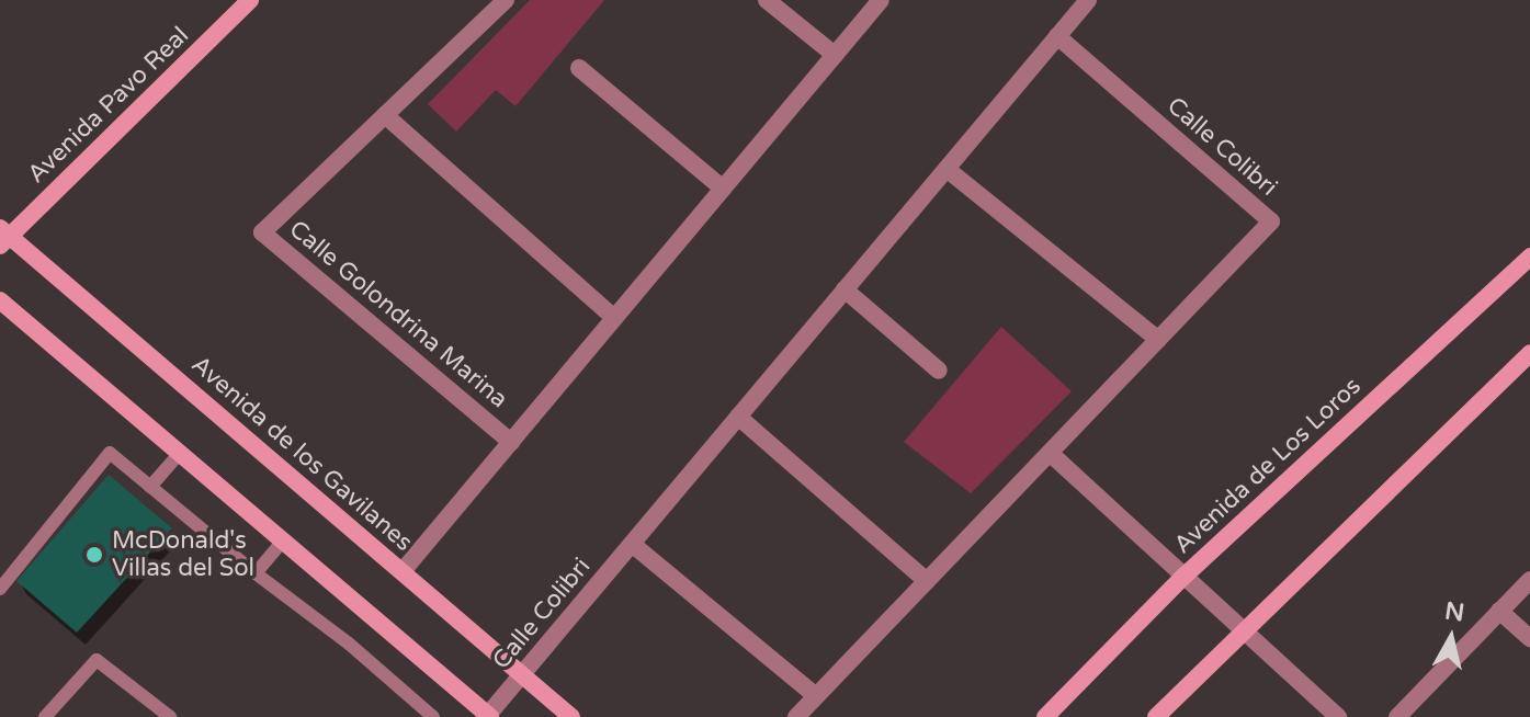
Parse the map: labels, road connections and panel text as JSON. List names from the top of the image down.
{
  "streets": {
    "main road": ["Avenida Pavo Real", "Avenida de los Gavilanes", "Avenida de Los Loros"],
    "street": ["Calle Colibri", "Calle Golondrina Marina"]
  },
  "crossings": [
    ["Avenida Pavo Real", "Avenida de los Gavilanes"],
    ["Calle Colibri", "Avenida de los Gavilanes"],
    ["Calle Golondrina Marina", "Avenida de los Gavilanes"]
  ],
  "places": ["McDonald's Villas del Sol"],
  "north": "top"
}
